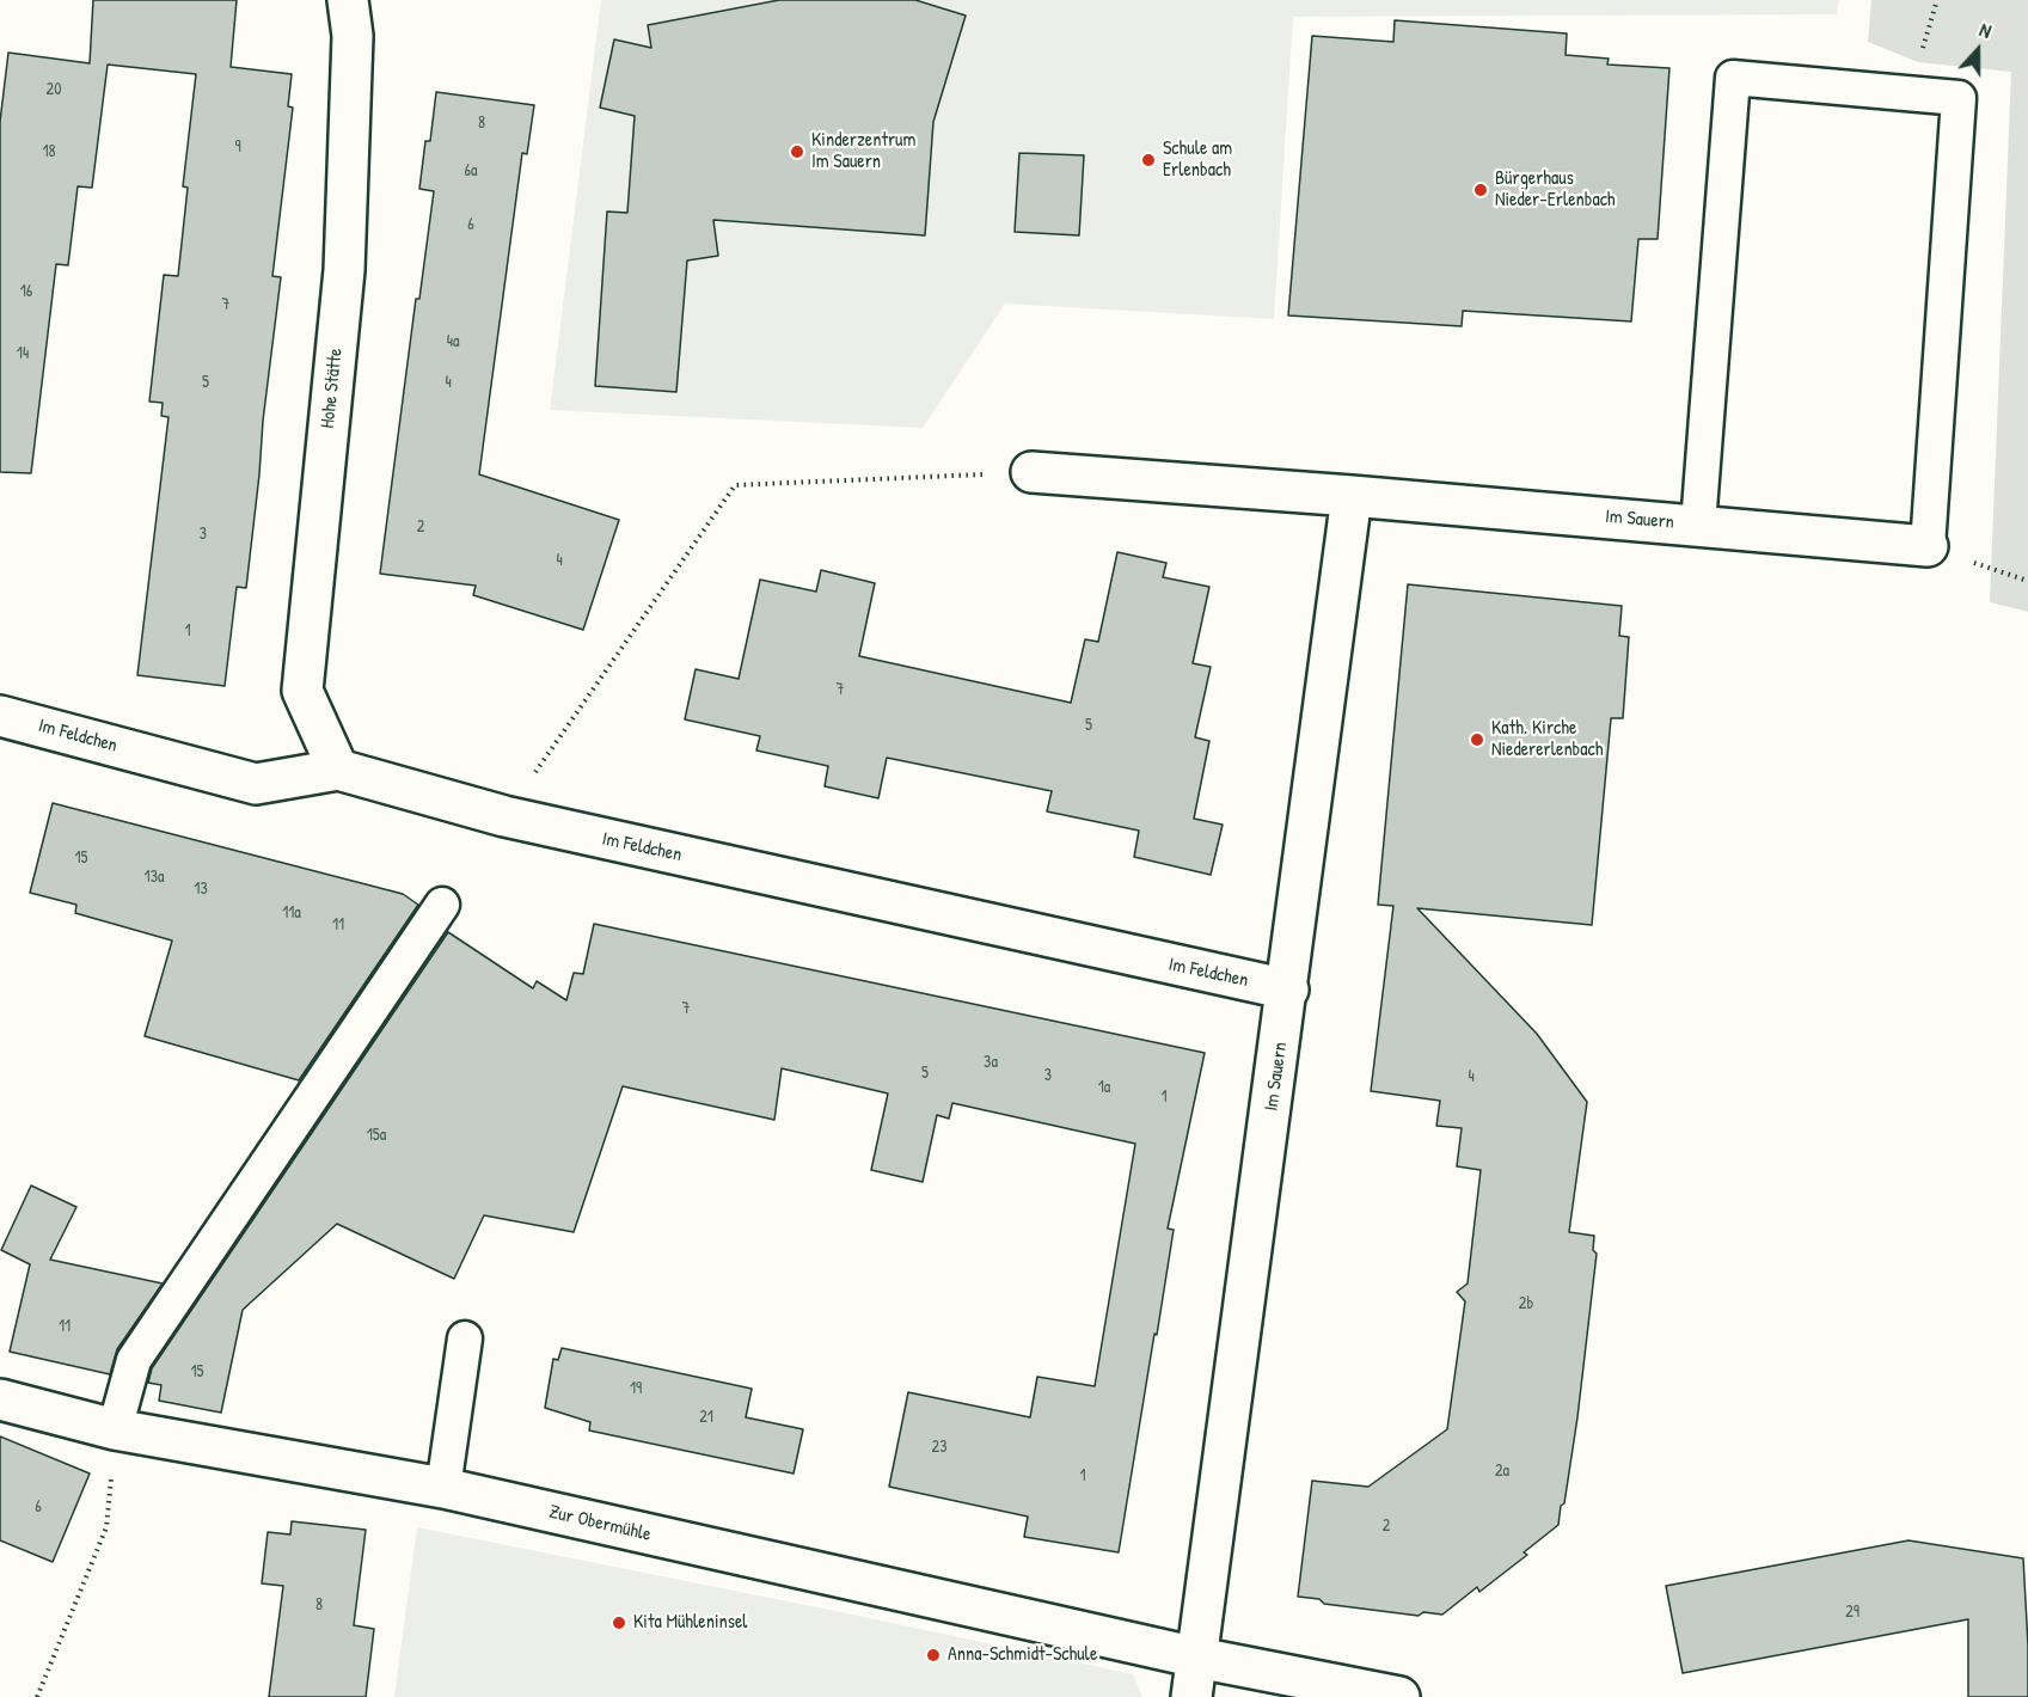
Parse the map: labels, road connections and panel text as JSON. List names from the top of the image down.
{
  "streets": {
    "street": [
      "Hohe Stätte",
      "Im Sauern",
      "Im Feldchen",
      "Zur Obermühle"
    ]
  },
  "crossings": [
    ["Hohe Stätte", "Im Feldchen"],
    ["Im Sauern", "Im Feldchen"],
    ["Im Sauern", "Zur Obermühle"]
  ],
  "places": [
    "Kinderzentrum Im Sauern",
    "Schule am Erlenbach",
    "Bürgerhaus Nieder-Erlenbach",
    "Kath. Kirche Niedererlenbach",
    "Kita Mühleninsel",
    "Anna-Schmidt-Schule"
  ],
  "house_numbers": [
    "20",
    "8",
    "9",
    "18",
    "6a",
    "6",
    "16",
    "7",
    "4a",
    "14",
    "5",
    "4",
    "2",
    "3",
    "4",
    "1",
    "7",
    "5",
    "15",
    "13a",
    "13",
    "11a",
    "11",
    "7",
    "3a",
    "5",
    "3",
    "4",
    "1a",
    "1",
    "15a",
    "2b",
    "11",
    "15",
    "19",
    "21",
    "23",
    "2a",
    "1",
    "6",
    "2",
    "8",
    "29"
  ],
  "north": "top"
}
